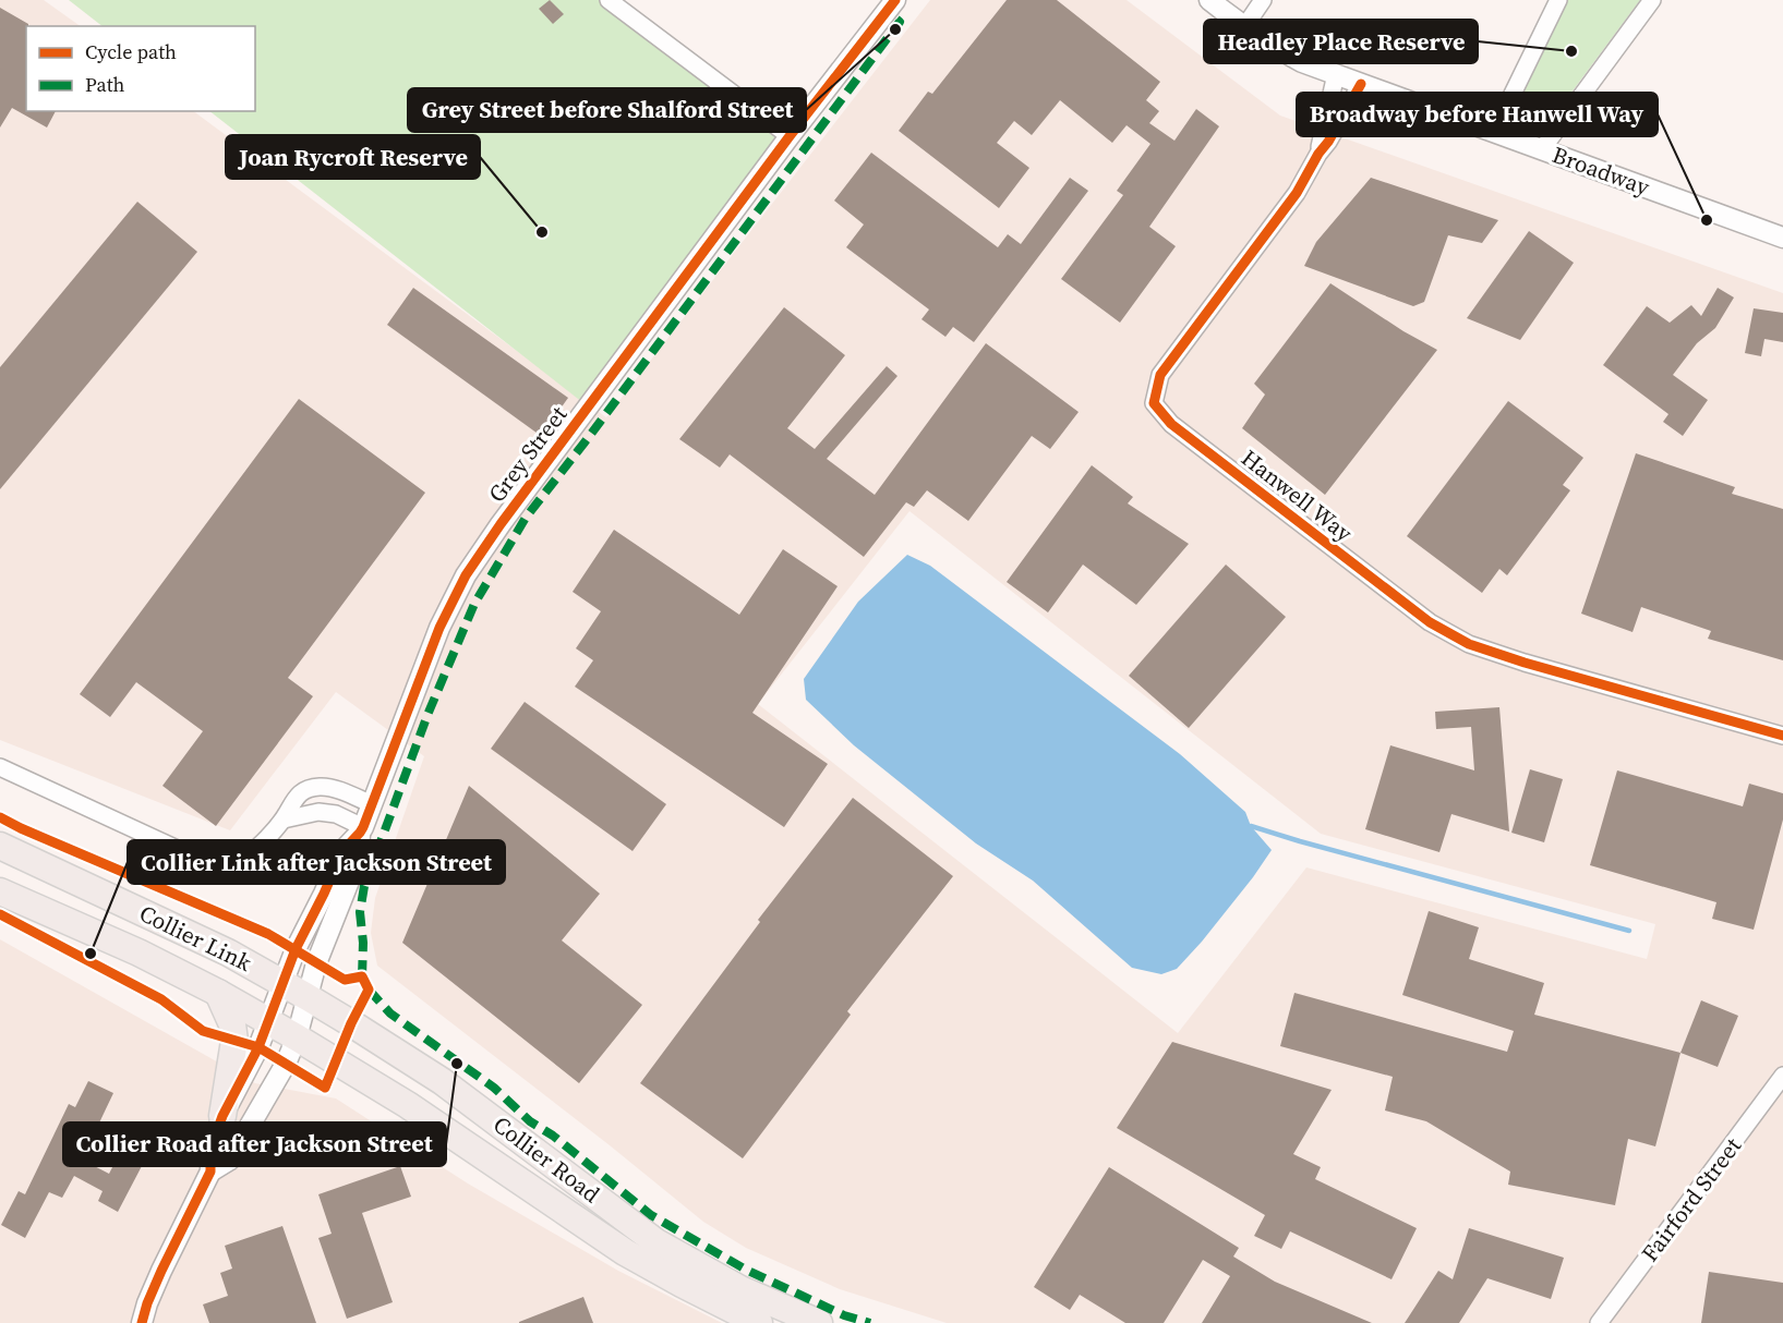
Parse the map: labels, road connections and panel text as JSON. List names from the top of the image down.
{
  "streets": {
    "main road": ["Collier Link", "Collier Road"],
    "street": [
      "Broadway",
      "Grey Street",
      "Hanwell Way",
      "Fairford Street"
    ]
  },
  "crossings": [
    ["Broadway", "Hanwell Way"],
    ["Grey Street", "Collier Link"],
    ["Grey Street", "Collier Road"],
    ["Collier Link", "Collier Road"]
  ],
  "places": [
    "Grey Street before Shalford Street",
    "Headley Place Reserve",
    "Broadway before Hanwell Way",
    "Joan Rycroft Reserve",
    "Collier Link after Jackson Street",
    "Collier Road after Jackson Street"
  ],
  "legend": ["Cycle path", "Path"]
}
